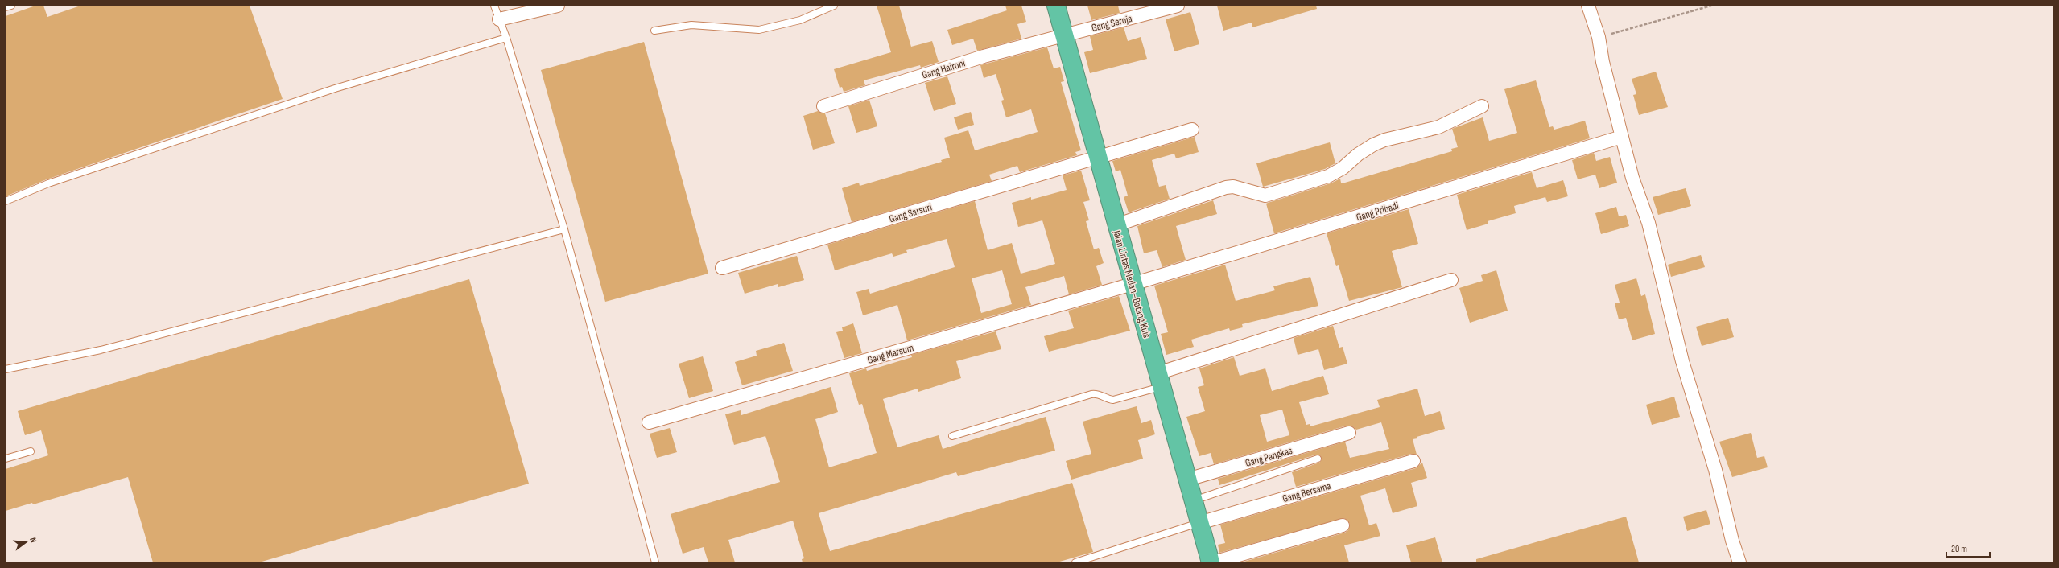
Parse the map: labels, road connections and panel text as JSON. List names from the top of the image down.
{
  "streets": {
    "highway": ["Jalan Lintas Medan–Batang Kuis"],
    "street": [
      "Gang Seroja",
      "Gang Haironi",
      "Gang Pribadi",
      "Gang Sarsuri",
      "Gang Marsum",
      "Gang Pangkas",
      "Gang Bersama"
    ]
  },
  "crossings": [
    ["Gang Seroja", "Gang Haironi"],
    ["Gang Seroja", "Jalan Lintas Medan–Batang Kuis"],
    ["Gang Haironi", "Jalan Lintas Medan–Batang Kuis"],
    ["Gang Pribadi", "Jalan Lintas Medan–Batang Kuis"],
    ["Gang Pribadi", "Gang Marsum"],
    ["Gang Sarsuri", "Jalan Lintas Medan–Batang Kuis"],
    ["Jalan Lintas Medan–Batang Kuis", "Gang Marsum"],
    ["Jalan Lintas Medan–Batang Kuis", "Gang Pangkas"],
    ["Jalan Lintas Medan–Batang Kuis", "Gang Bersama"]
  ],
  "scale_bar": "20 m",
  "north": "right"
}
